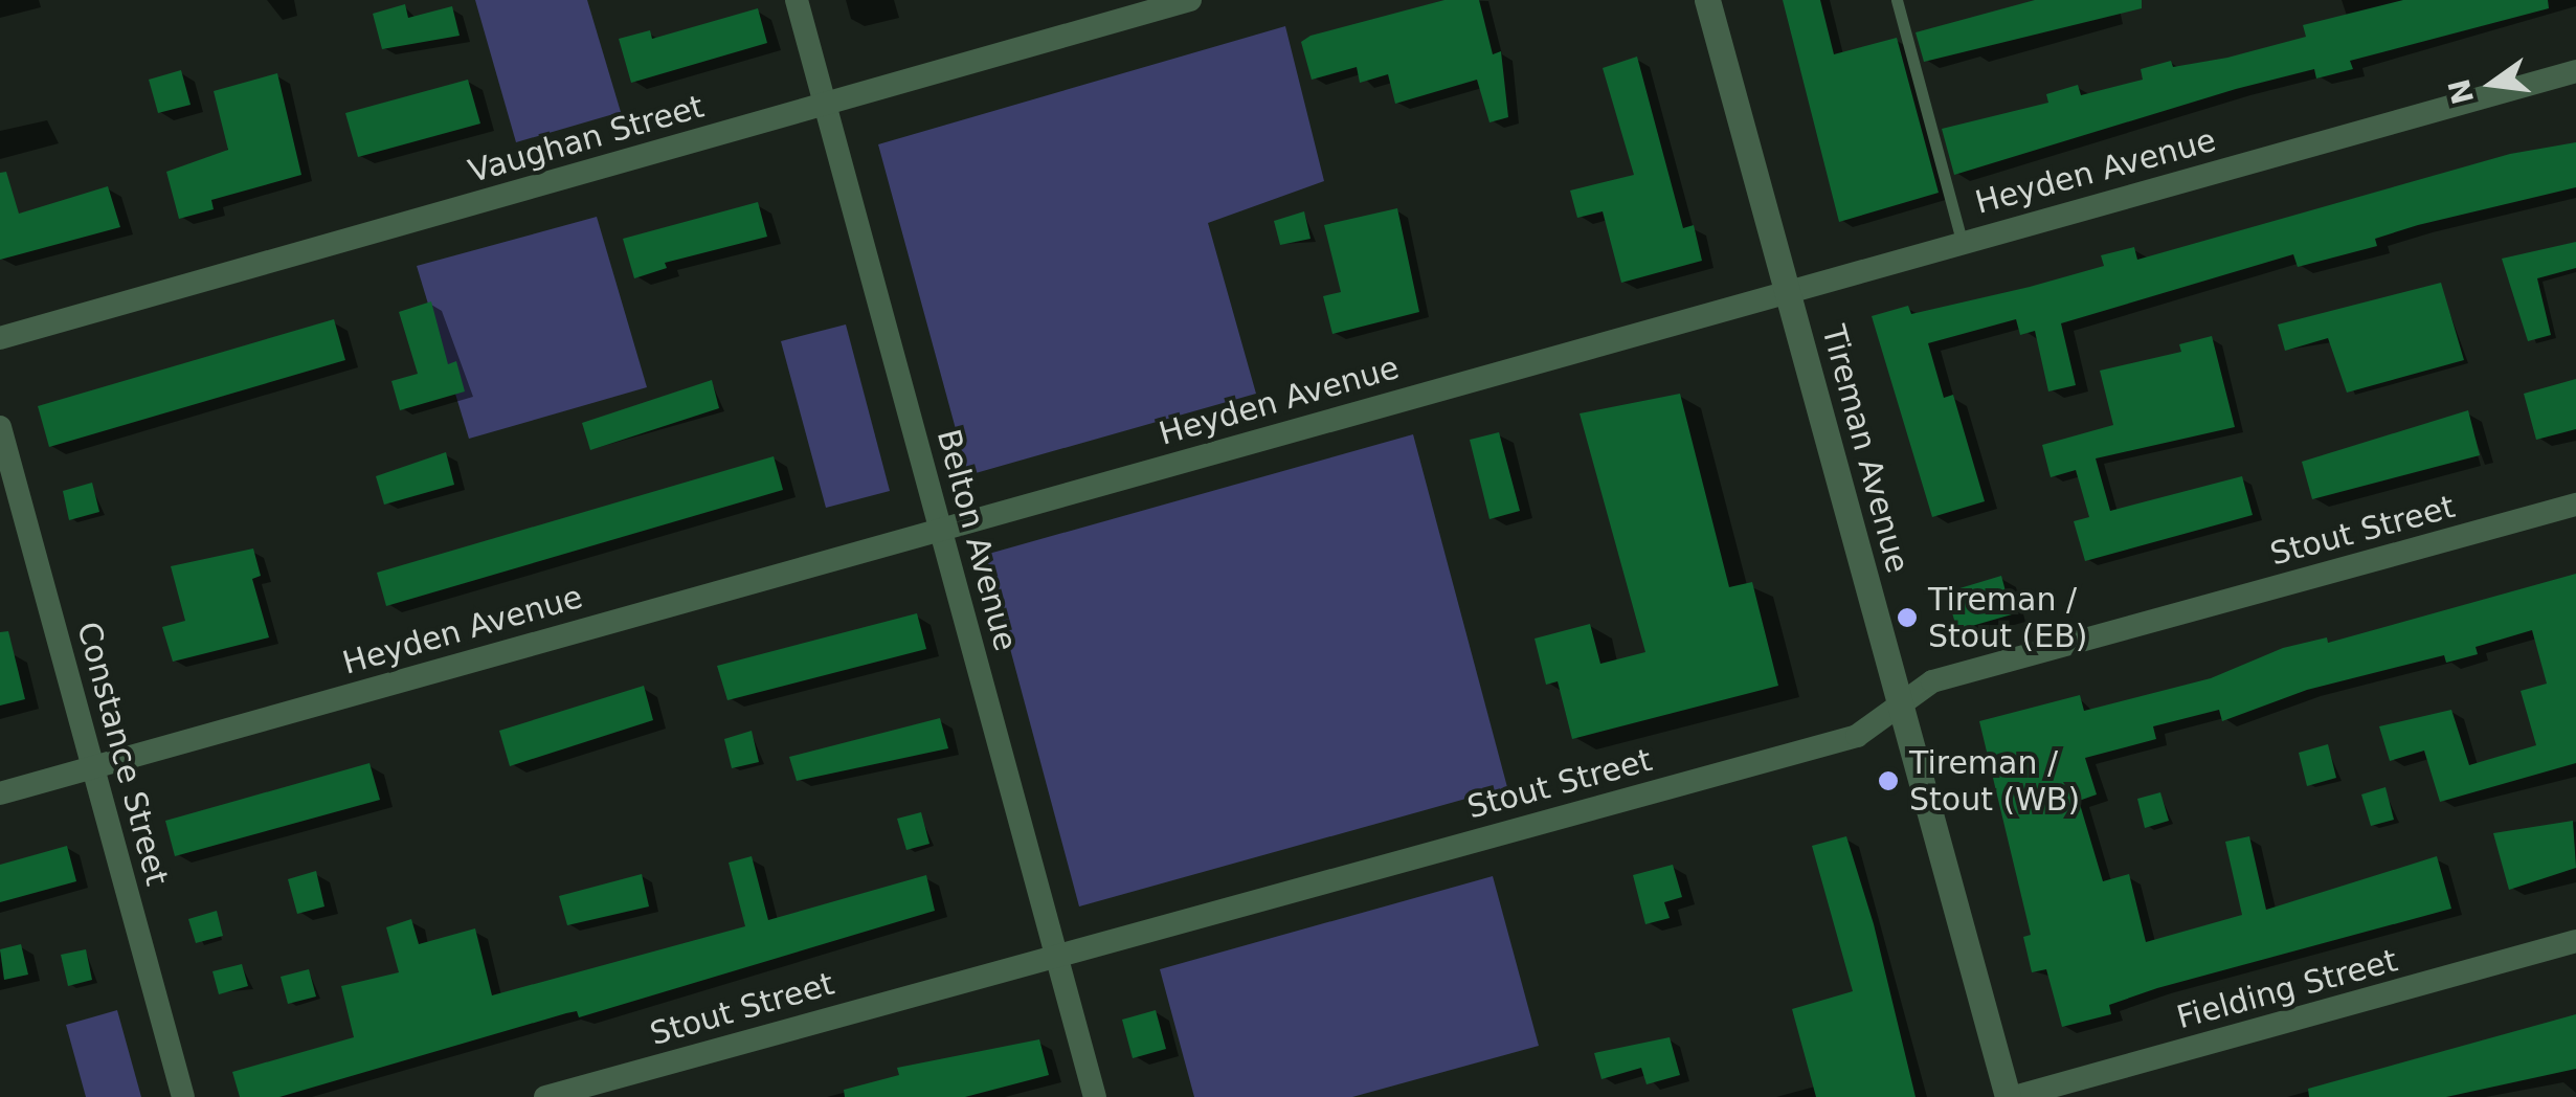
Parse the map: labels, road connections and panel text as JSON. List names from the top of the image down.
{
  "streets": {
    "street": [
      "Vaughan Street",
      "Heyden Avenue",
      "Tireman Avenue",
      "Stout Street",
      "Belton Avenue",
      "Constance Street",
      "Fielding Street"
    ]
  },
  "crossings": [
    ["Vaughan Street", "Belton Avenue"],
    ["Heyden Avenue", "Tireman Avenue"],
    ["Heyden Avenue", "Belton Avenue"],
    ["Heyden Avenue", "Constance Street"],
    ["Tireman Avenue", "Stout Street"],
    ["Tireman Avenue", "Fielding Street"],
    ["Stout Street", "Belton Avenue"]
  ],
  "places": ["Tireman / Stout (EB)", "Tireman / Stout (WB)"],
  "north": "left"
}
